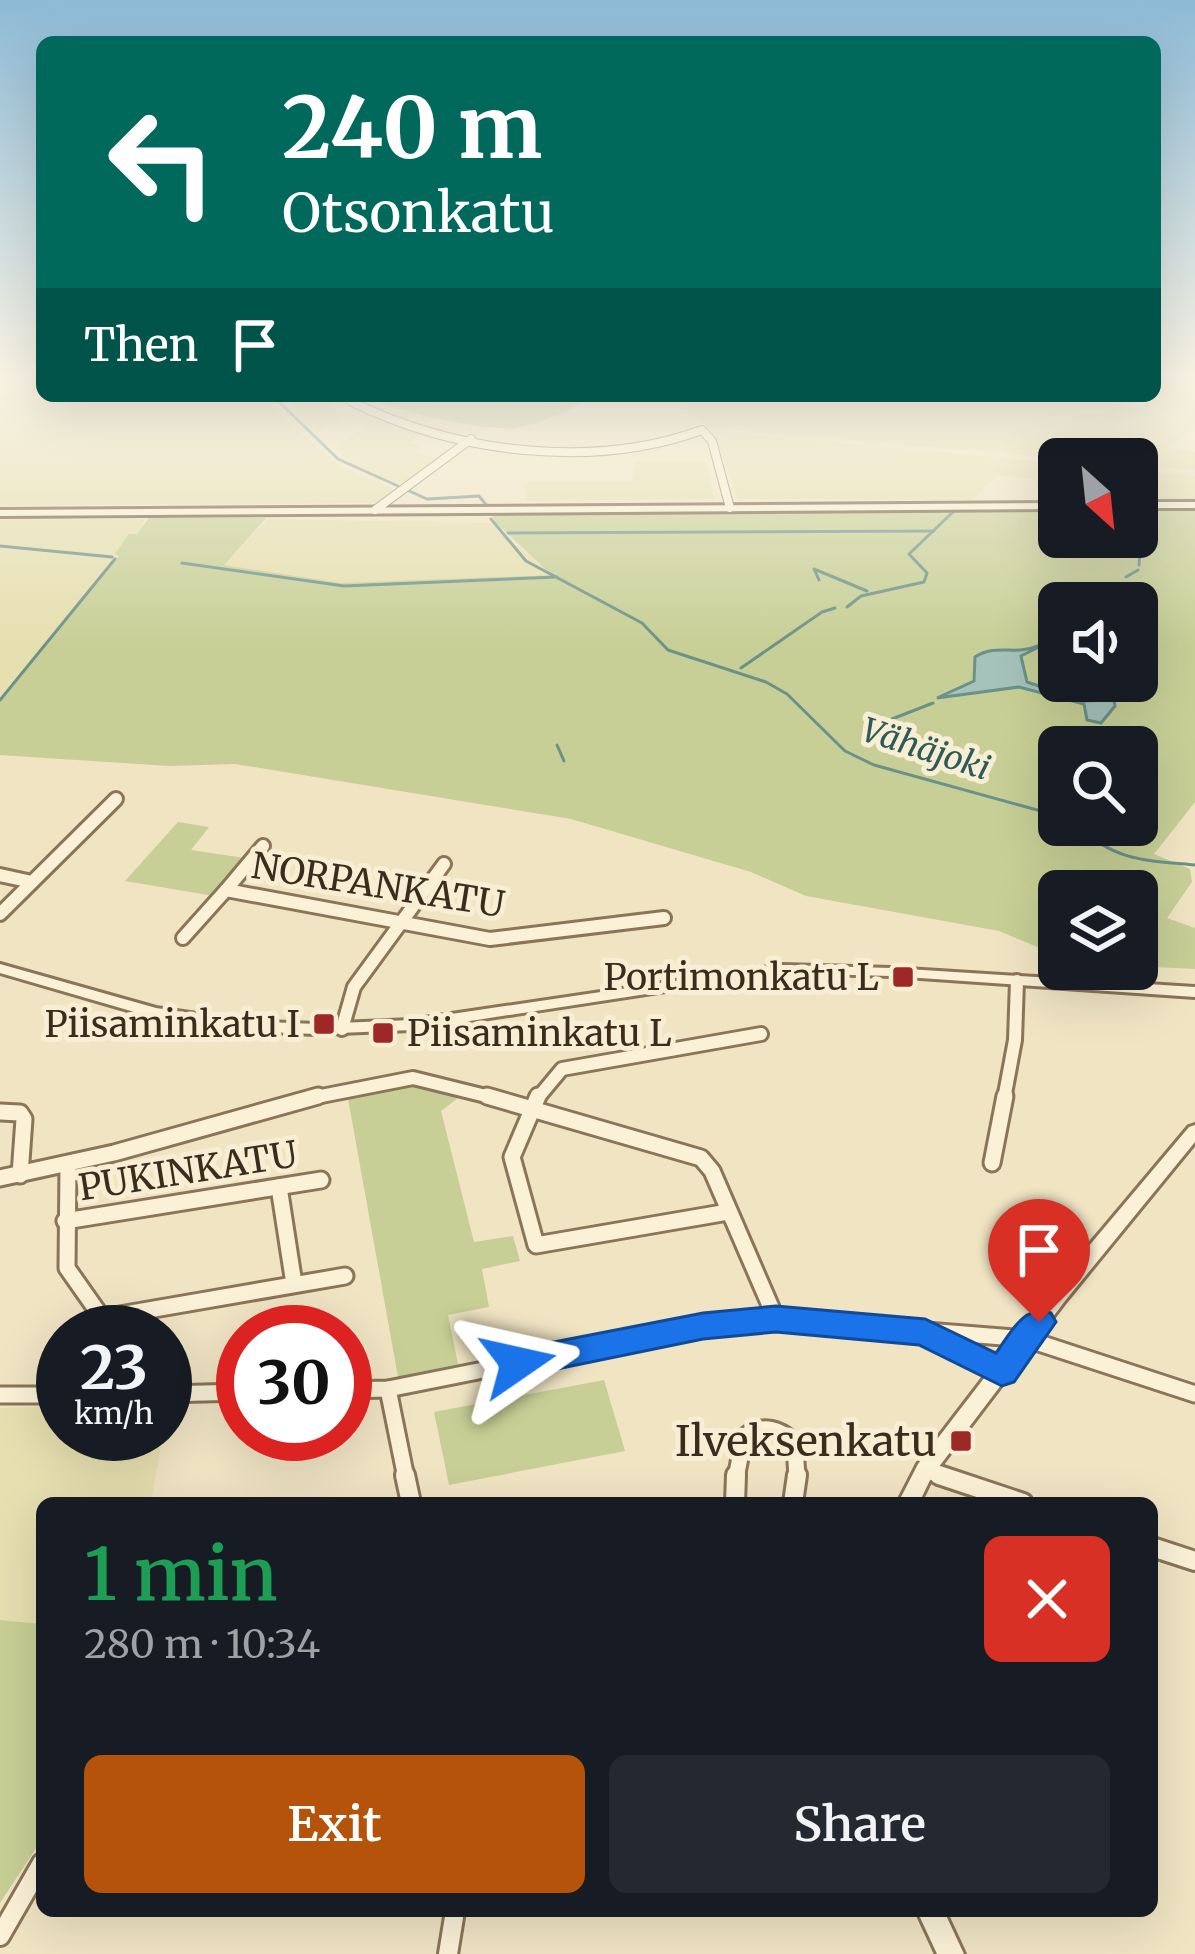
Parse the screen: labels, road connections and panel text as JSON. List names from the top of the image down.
{
  "streets": {
    "street": ["NORPANKATU", "PUKINKATU"]
  },
  "water": ["Vähäjoki"],
  "places": {
    "transit": [
      "Portimonkatu L",
      "Piisaminkatu I",
      "Piisaminkatu L",
      "Ilveksenkatu"
    ]
  },
  "north": "bottom right",
  "page": {
    "turn": ["240 m", "Otsonkatu"],
    "then": "Then",
    "speed": "23 km/h",
    "limit": "30",
    "heading": ["1 min", "280 m · 10:34"],
    "buttons": ["Exit", "Share"]
  }
}
